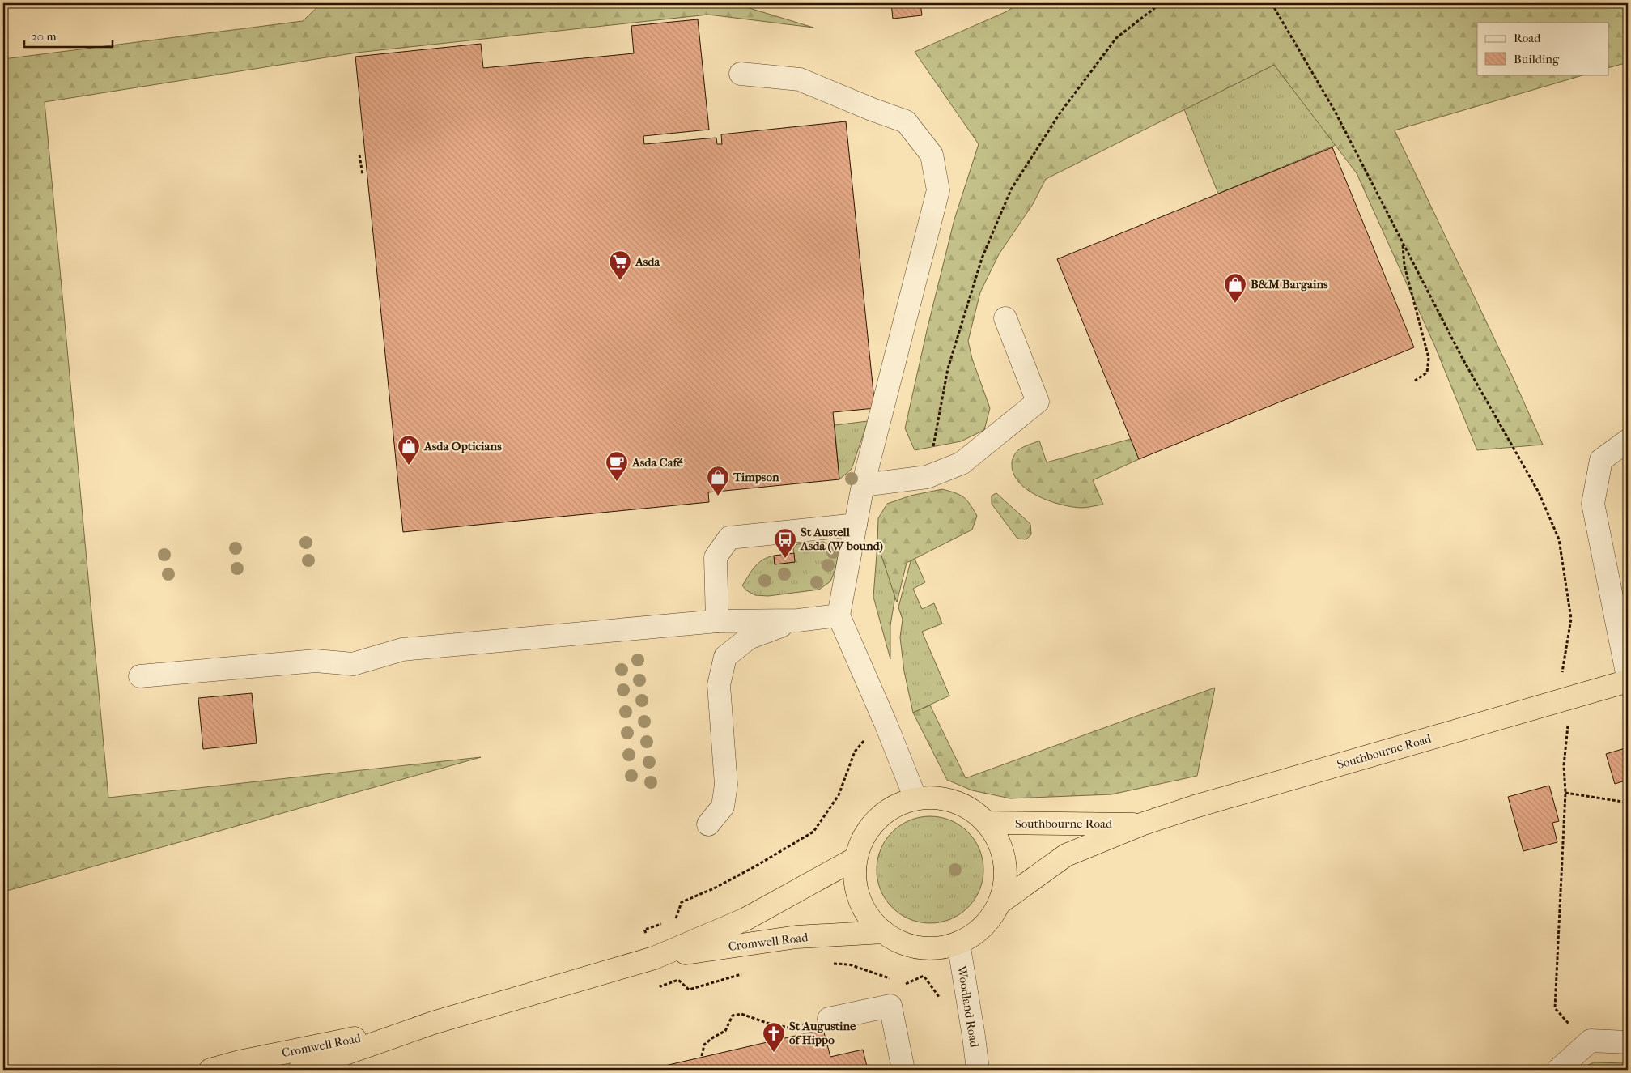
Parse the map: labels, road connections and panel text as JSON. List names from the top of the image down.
{
  "streets": {
    "highway": ["Southbourne Road", "Cromwell Road"],
    "street": ["Woodland Road"]
  },
  "places": {
    "supermarket": ["Asda"],
    "shop": ["B&M Bargains", "Asda Opticians", "Timpson"],
    "cafe": ["Asda Café"],
    "bus stop": ["St Austell Asda (W-bound)"],
    "church": ["St Augustine of Hippo"]
  },
  "legend": ["Road", "Building"],
  "scale_bar": "20 m"
}
